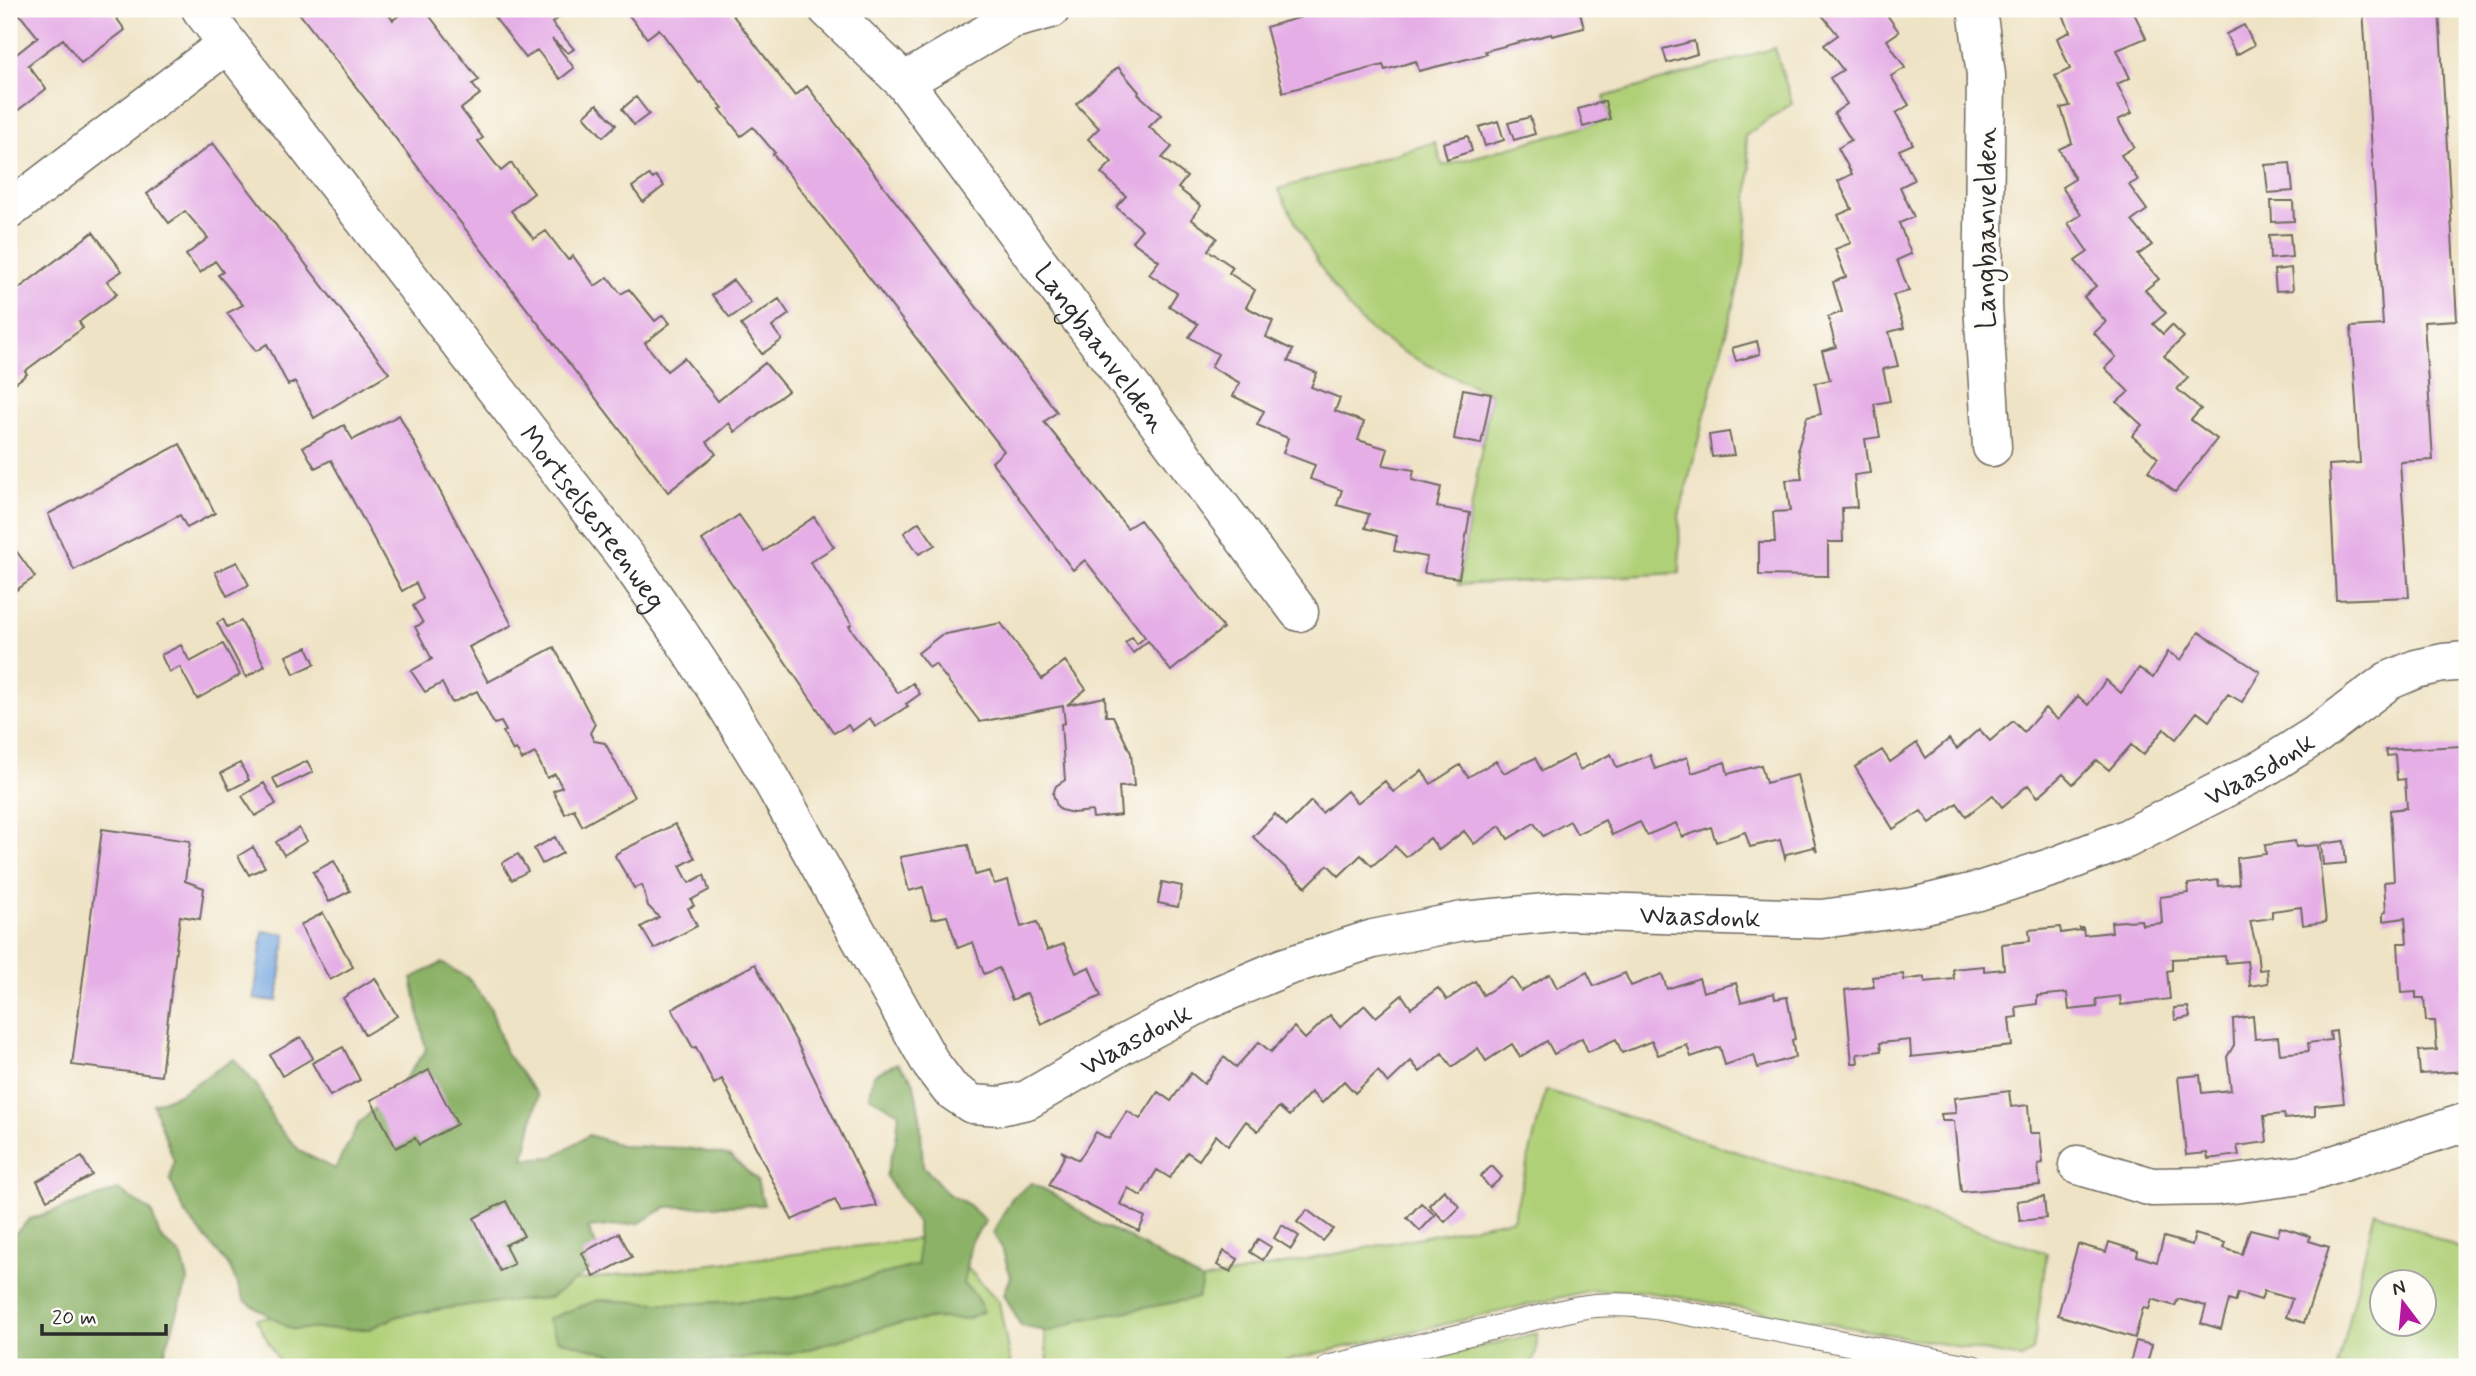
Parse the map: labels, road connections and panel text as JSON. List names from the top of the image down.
{
  "streets": {
    "street": ["Langbaanvelden", "Mortselsesteenweg", "Waasdonk"]
  },
  "crossings": [
    ["Mortselsesteenweg", "Waasdonk"]
  ],
  "scale_bar": "20 m",
  "north": "top"
}
